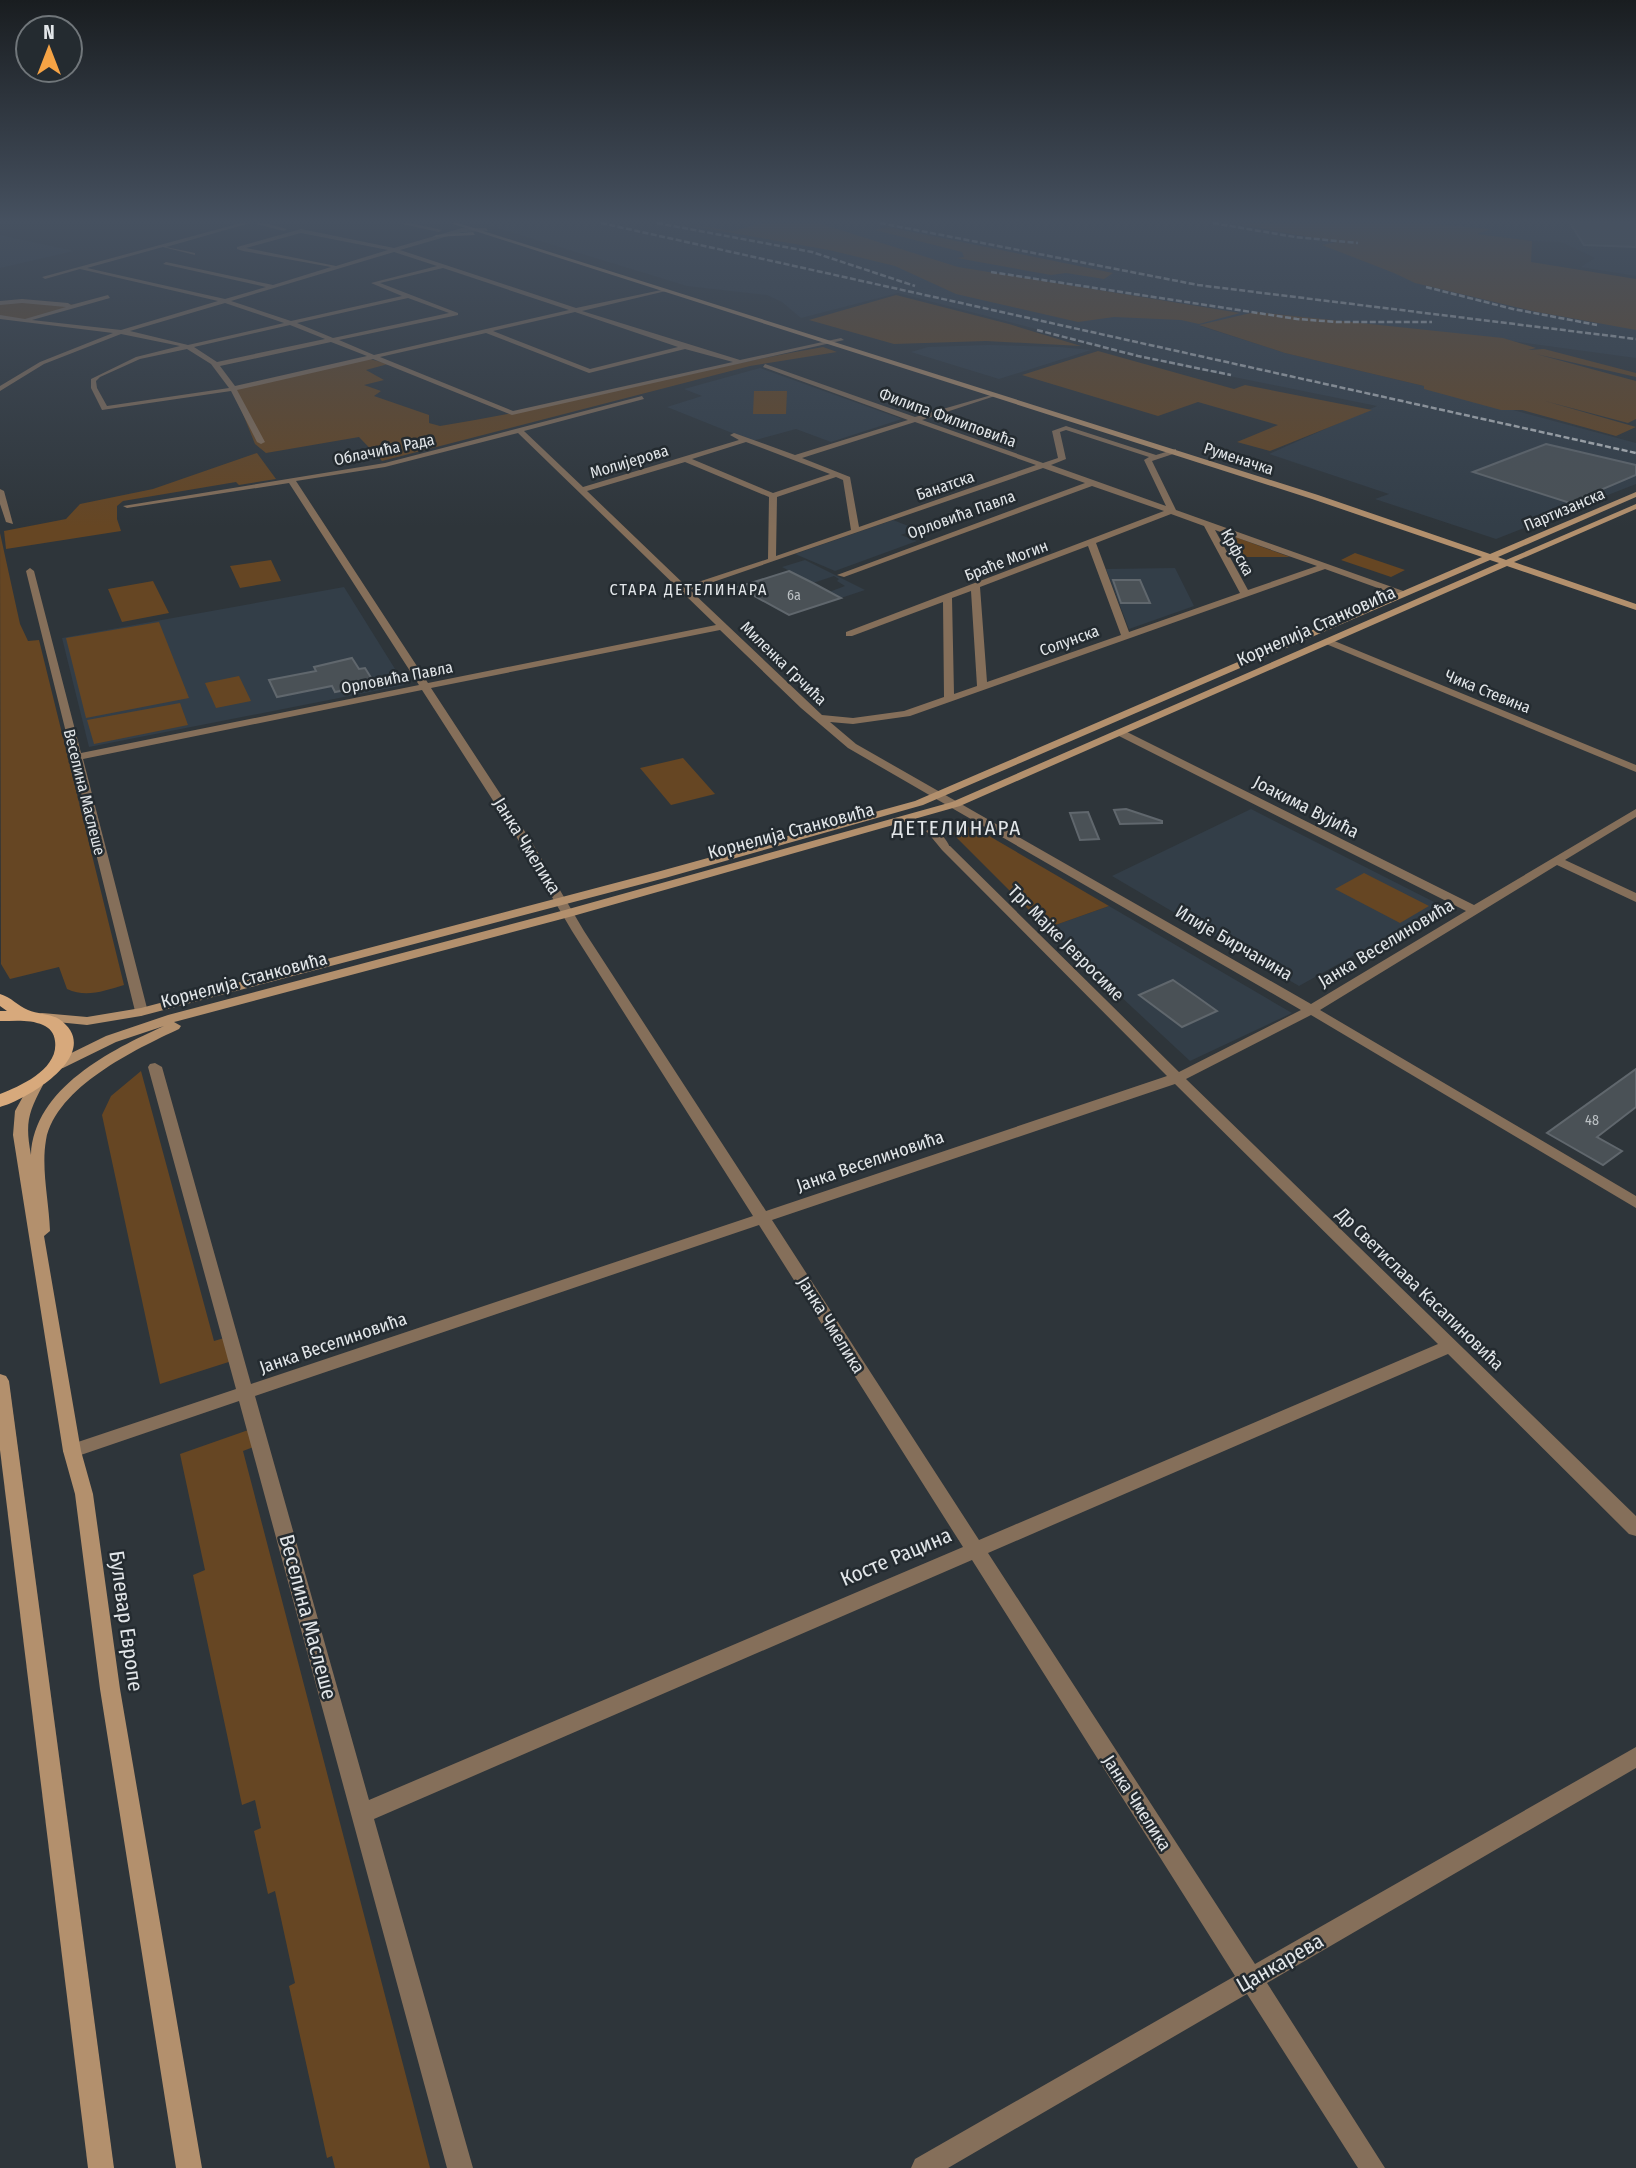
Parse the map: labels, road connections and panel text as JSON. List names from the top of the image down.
{
  "streets": {
    "main road": [
      "Руменачка",
      "Партизанска",
      "Корнелија Станковића",
      "Булевар Европе"
    ],
    "street": [
      "Филипа Филиповића",
      "Облачића Рада",
      "Молијерова",
      "Банатска",
      "Орловића Павла",
      "Крфска",
      "Браће Могин",
      "Солунска",
      "Миленка Грчића",
      "Чика Стевина",
      "Веселина Маслеше",
      "Јоакима Вујића",
      "Јанка Чмелика",
      "Трг Мајке Јевросиме",
      "Илије Бирчанина",
      "Јанка Веселиновића",
      "Др Светислава Касапиновића",
      "Косте Рацина",
      "Цанкарева"
    ]
  },
  "crossings": [
    ["Филипа Филиповића", "Банатска"],
    ["Филипа Филиповића", "Орловића Павла"],
    ["Филипа Филиповића", "Крфска"],
    ["Филипа Филиповића", "Браће Могин"],
    ["Филипа Филиповића", "Корнелија Станковића"],
    ["Филипа Филиповића", "Солунска"],
    ["Облачића Рада", "Миленка Грчића"],
    ["Облачића Рада", "Јанка Чмелика"],
    ["Руменачка", "Партизанска"],
    ["Руменачка", "Корнелија Станковића"],
    ["Молијерова", "Миленка Грчића"],
    ["Банатска", "Миленка Грчића"],
    ["Партизанска", "Корнелија Станковића"],
    ["Орловића Павла", "Миленка Грчића"],
    ["Орловића Павла", "Веселина Маслеше"],
    ["Орловића Павла", "Јанка Чмелика"],
    ["Крфска", "Солунска"],
    ["Корнелија Станковића", "Миленка Грчића"],
    ["Корнелија Станковића", "Чика Стевина"],
    ["Корнелија Станковића", "Веселина Маслеше"],
    ["Корнелија Станковића", "Јоакима Вујића"],
    ["Корнелија Станковића", "Јанка Чмелика"],
    ["Корнелија Станковића", "Илије Бирчанина"],
    ["Солунска", "Миленка Грчића"],
    ["Миленка Грчића", "Илије Бирчанина"],
    ["Веселина Маслеше", "Јанка Веселиновића"],
    ["Веселина Маслеше", "Косте Рацина"],
    ["Јоакима Вујића", "Јанка Веселиновића"],
    ["Јанка Чмелика", "Јанка Веселиновића"],
    ["Јанка Чмелика", "Косте Рацина"],
    ["Јанка Чмелика", "Цанкарева"],
    ["Трг Мајке Јевросиме", "Јанка Веселиновића"],
    ["Трг Мајке Јевросиме", "Др Светислава Касапиновића"],
    ["Илије Бирчанина", "Јанка Веселиновића"],
    ["Јанка Веселиновића", "Др Светислава Касапиновића"],
    ["Јанка Веселиновића", "Булевар Европе"],
    ["Др Светислава Касапиновића", "Косте Рацина"]
  ],
  "districts": ["СТАРА ДЕТЕЛИНАРА", "ДЕТЕЛИНАРА"],
  "house_numbers": ["6а", "48"],
  "north": "top"
}
